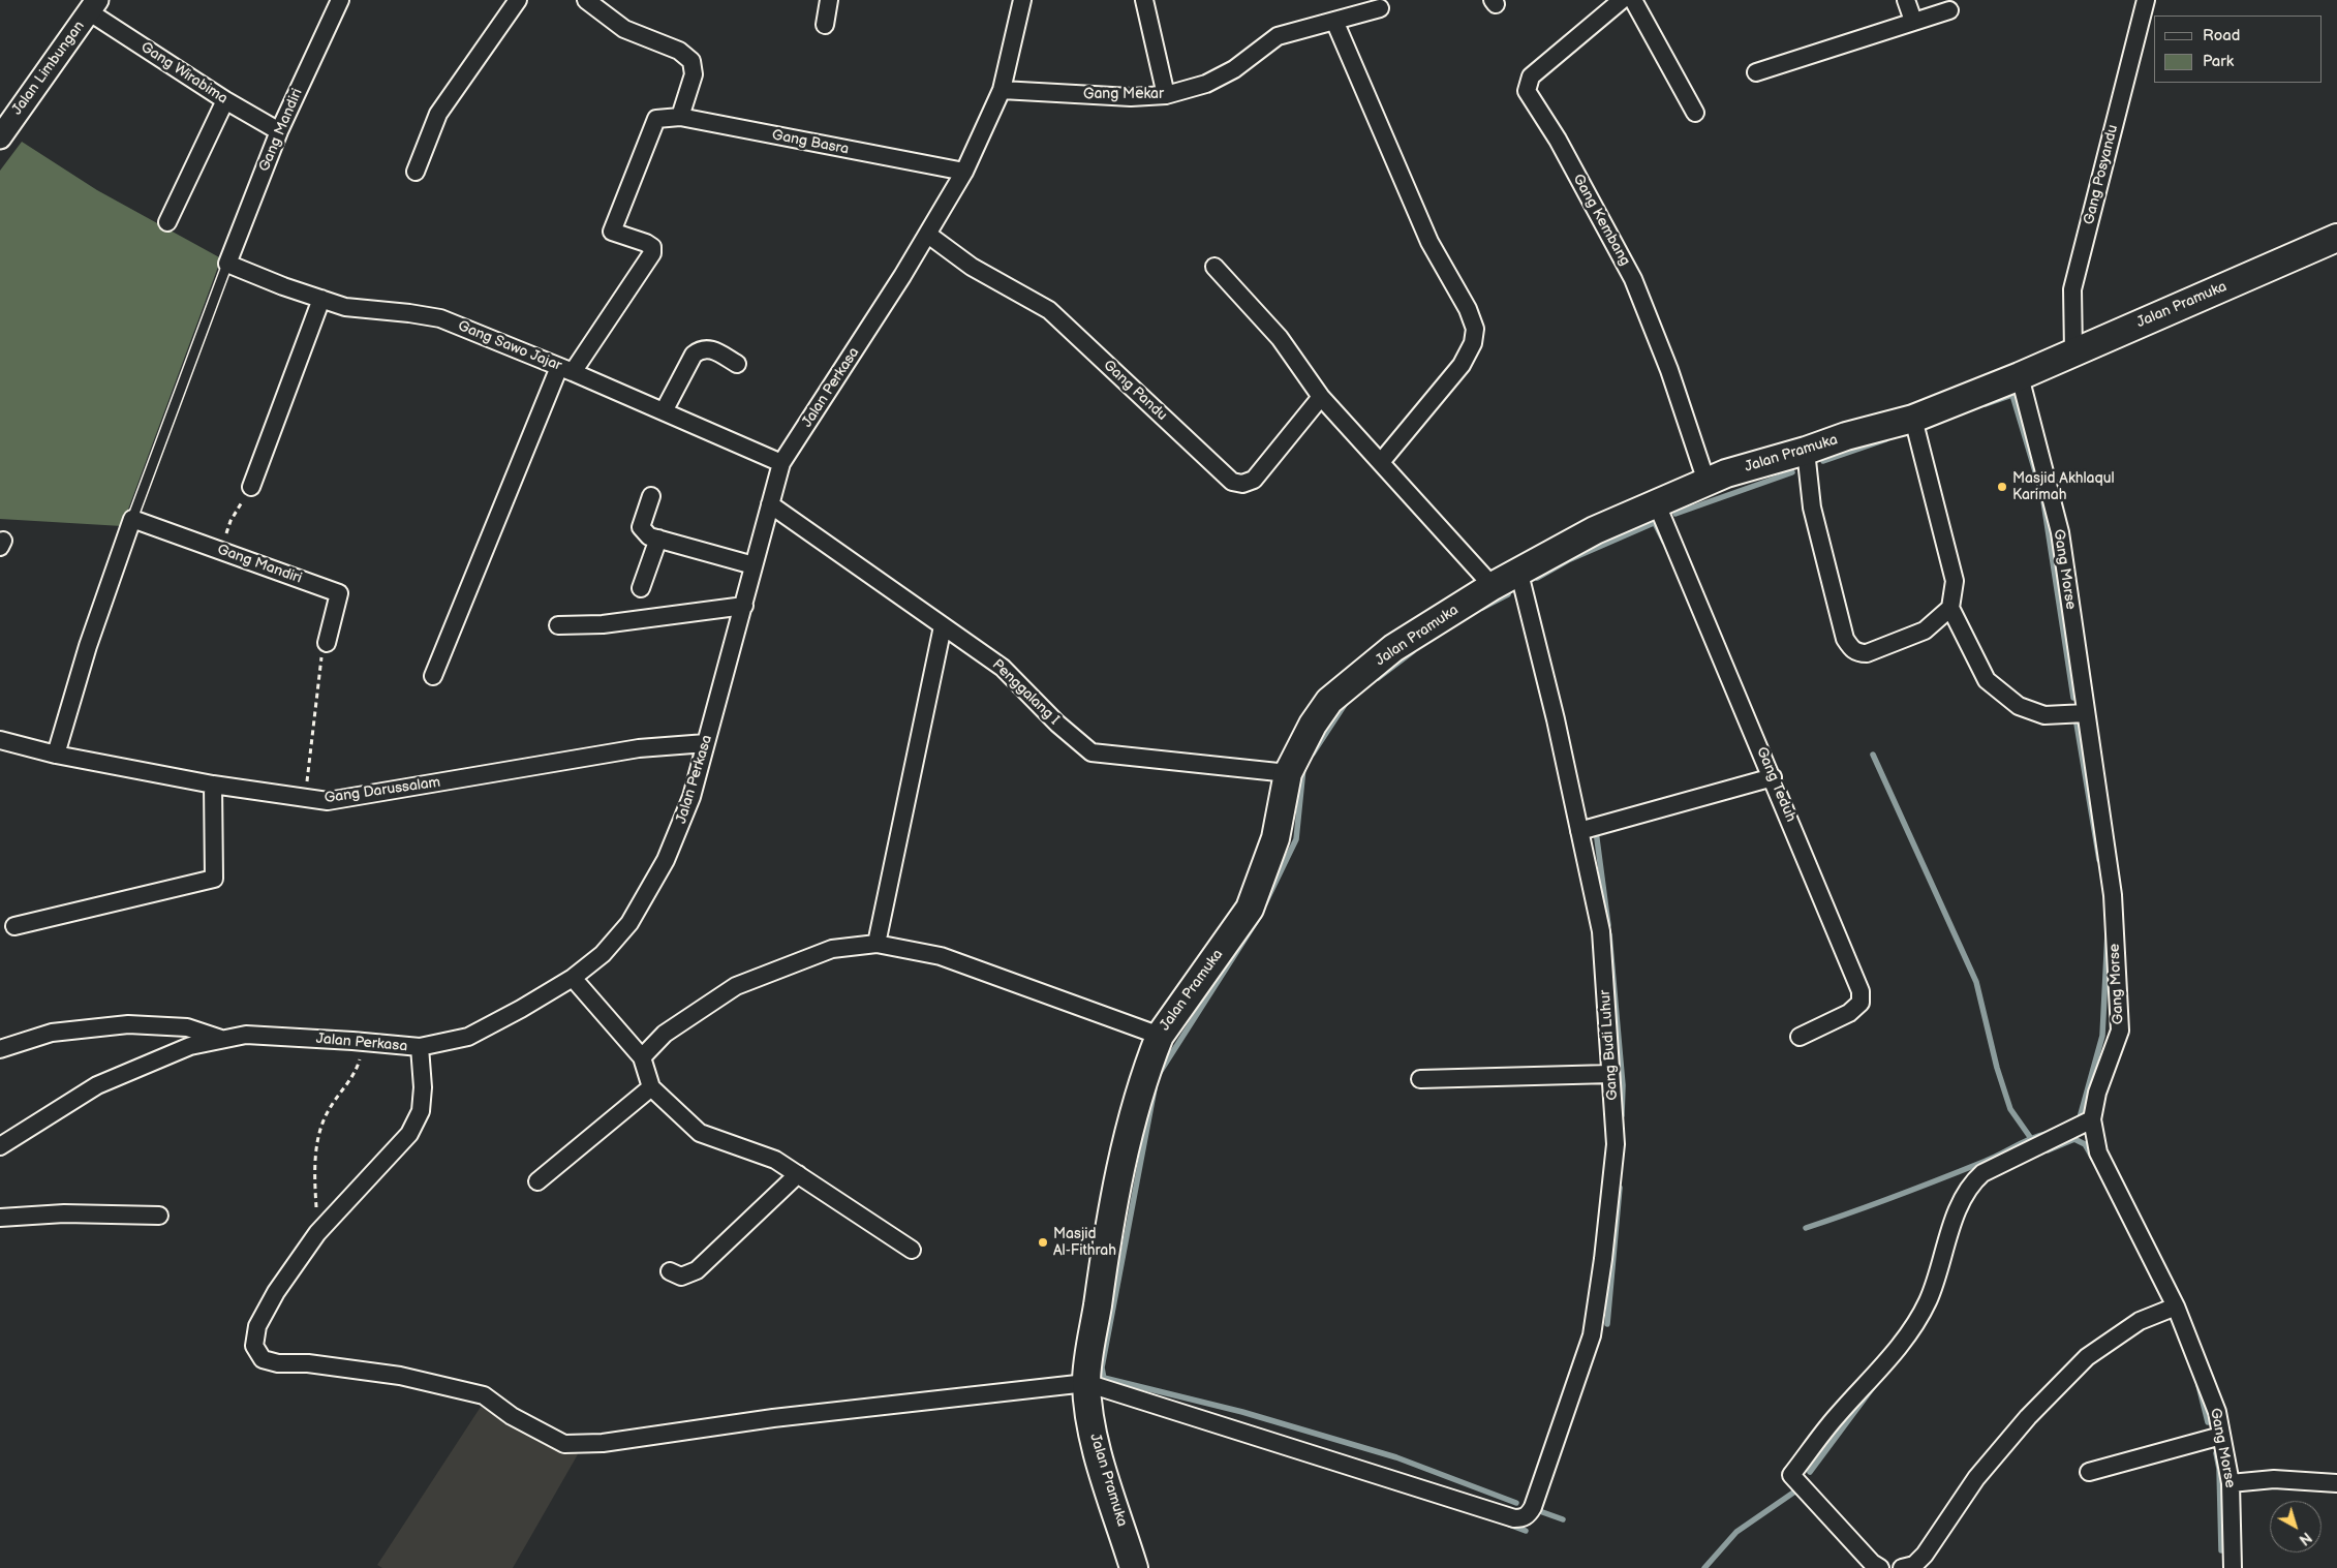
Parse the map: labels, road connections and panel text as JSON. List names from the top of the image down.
{
  "streets": {
    "main road": ["Jalan Pramuka"],
    "street": [
      "Jalan Limbungan",
      "Gang Wirabima",
      "Gang Mekar",
      "Gang Mandiri",
      "Gang Basra",
      "Gang Posyandu",
      "Gang Kembang",
      "Gang Sawo Jajar",
      "Jalan Perkasa",
      "Gang Pandu",
      "Gang Morse",
      "Penggalang I",
      "Gang Teduh",
      "Gang Darussalam",
      "Gang Budi Luhur"
    ]
  },
  "crossings": [
    ["Jalan Limbungan", "Gang Wirabima"],
    ["Gang Wirabima", "Gang Mandiri"],
    ["Gang Mekar", "Jalan Perkasa"],
    ["Gang Mandiri", "Gang Sawo Jajar"],
    ["Gang Basra", "Gang Sawo Jajar"],
    ["Gang Basra", "Jalan Perkasa"],
    ["Gang Posyandu", "Jalan Pramuka"],
    ["Gang Kembang", "Jalan Pramuka"],
    ["Jalan Pramuka", "Gang Morse"],
    ["Jalan Pramuka", "Penggalang I"],
    ["Jalan Pramuka", "Gang Teduh"],
    ["Jalan Pramuka", "Gang Budi Luhur"],
    ["Gang Sawo Jajar", "Jalan Perkasa"],
    ["Jalan Perkasa", "Gang Pandu"],
    ["Jalan Perkasa", "Penggalang I"],
    ["Jalan Perkasa", "Gang Darussalam"]
  ],
  "places": ["Masjid Akhlaqul Karimah", "Masjid Al-Fithrah"],
  "legend": ["Road", "Park"],
  "north": "bottom right"
}
